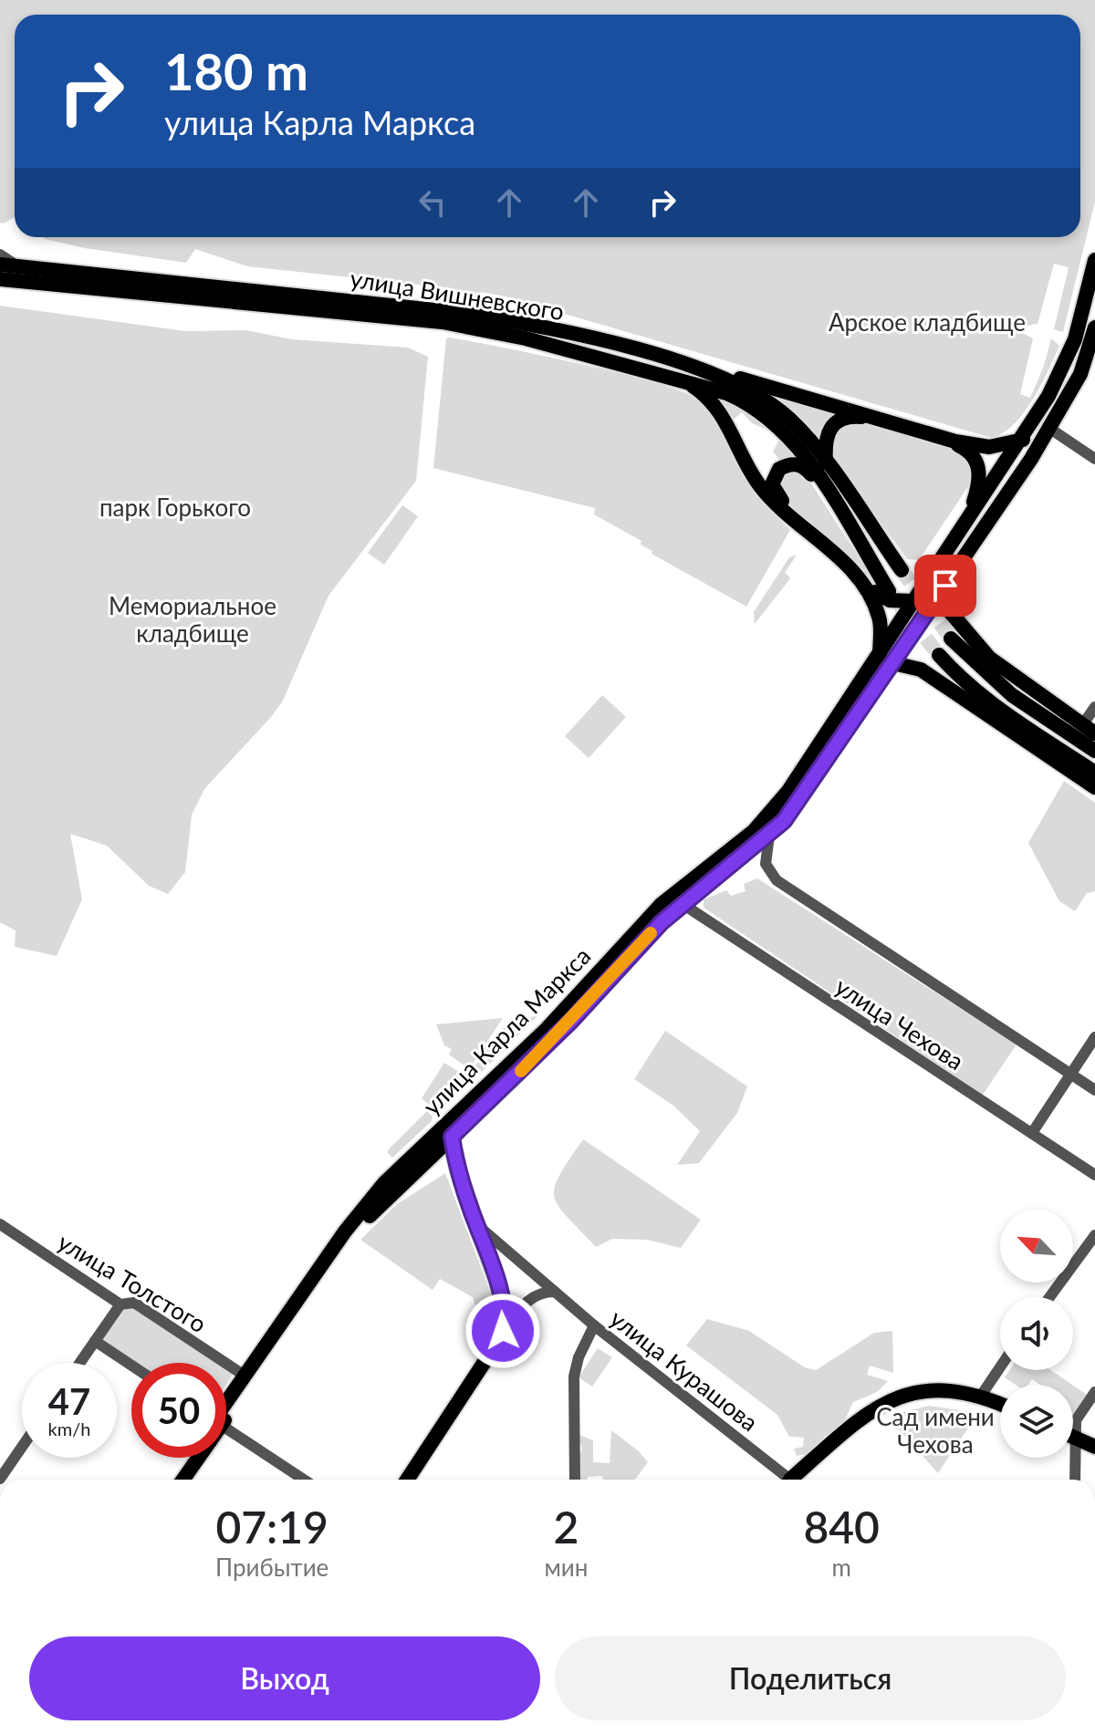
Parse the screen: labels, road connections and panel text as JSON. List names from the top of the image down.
{
  "streets": {
    "main road": ["улица Вишневского", "улица Карла Маркса"],
    "street": ["улица Чехова", "улица Толстого", "улица Курашова"]
  },
  "crossings": [
    ["улица Чехова", "улица Карла Маркса"],
    ["улица Карла Маркса", "улица Толстого"]
  ],
  "parks": [
    "Арское кладбище",
    "парк Горького",
    "Мемориальное кладбище",
    "Сад имени Чехова"
  ],
  "north": "top left",
  "page": {
    "turn": ["180 m", "улица Карла Маркса"],
    "speed": "47 km/h",
    "limit": "50",
    "eta": [
      "07:19",
      "Прибытие",
      "2",
      "мин",
      "840",
      "m"
    ],
    "buttons": ["Выход", "Поделиться"]
  }
}
